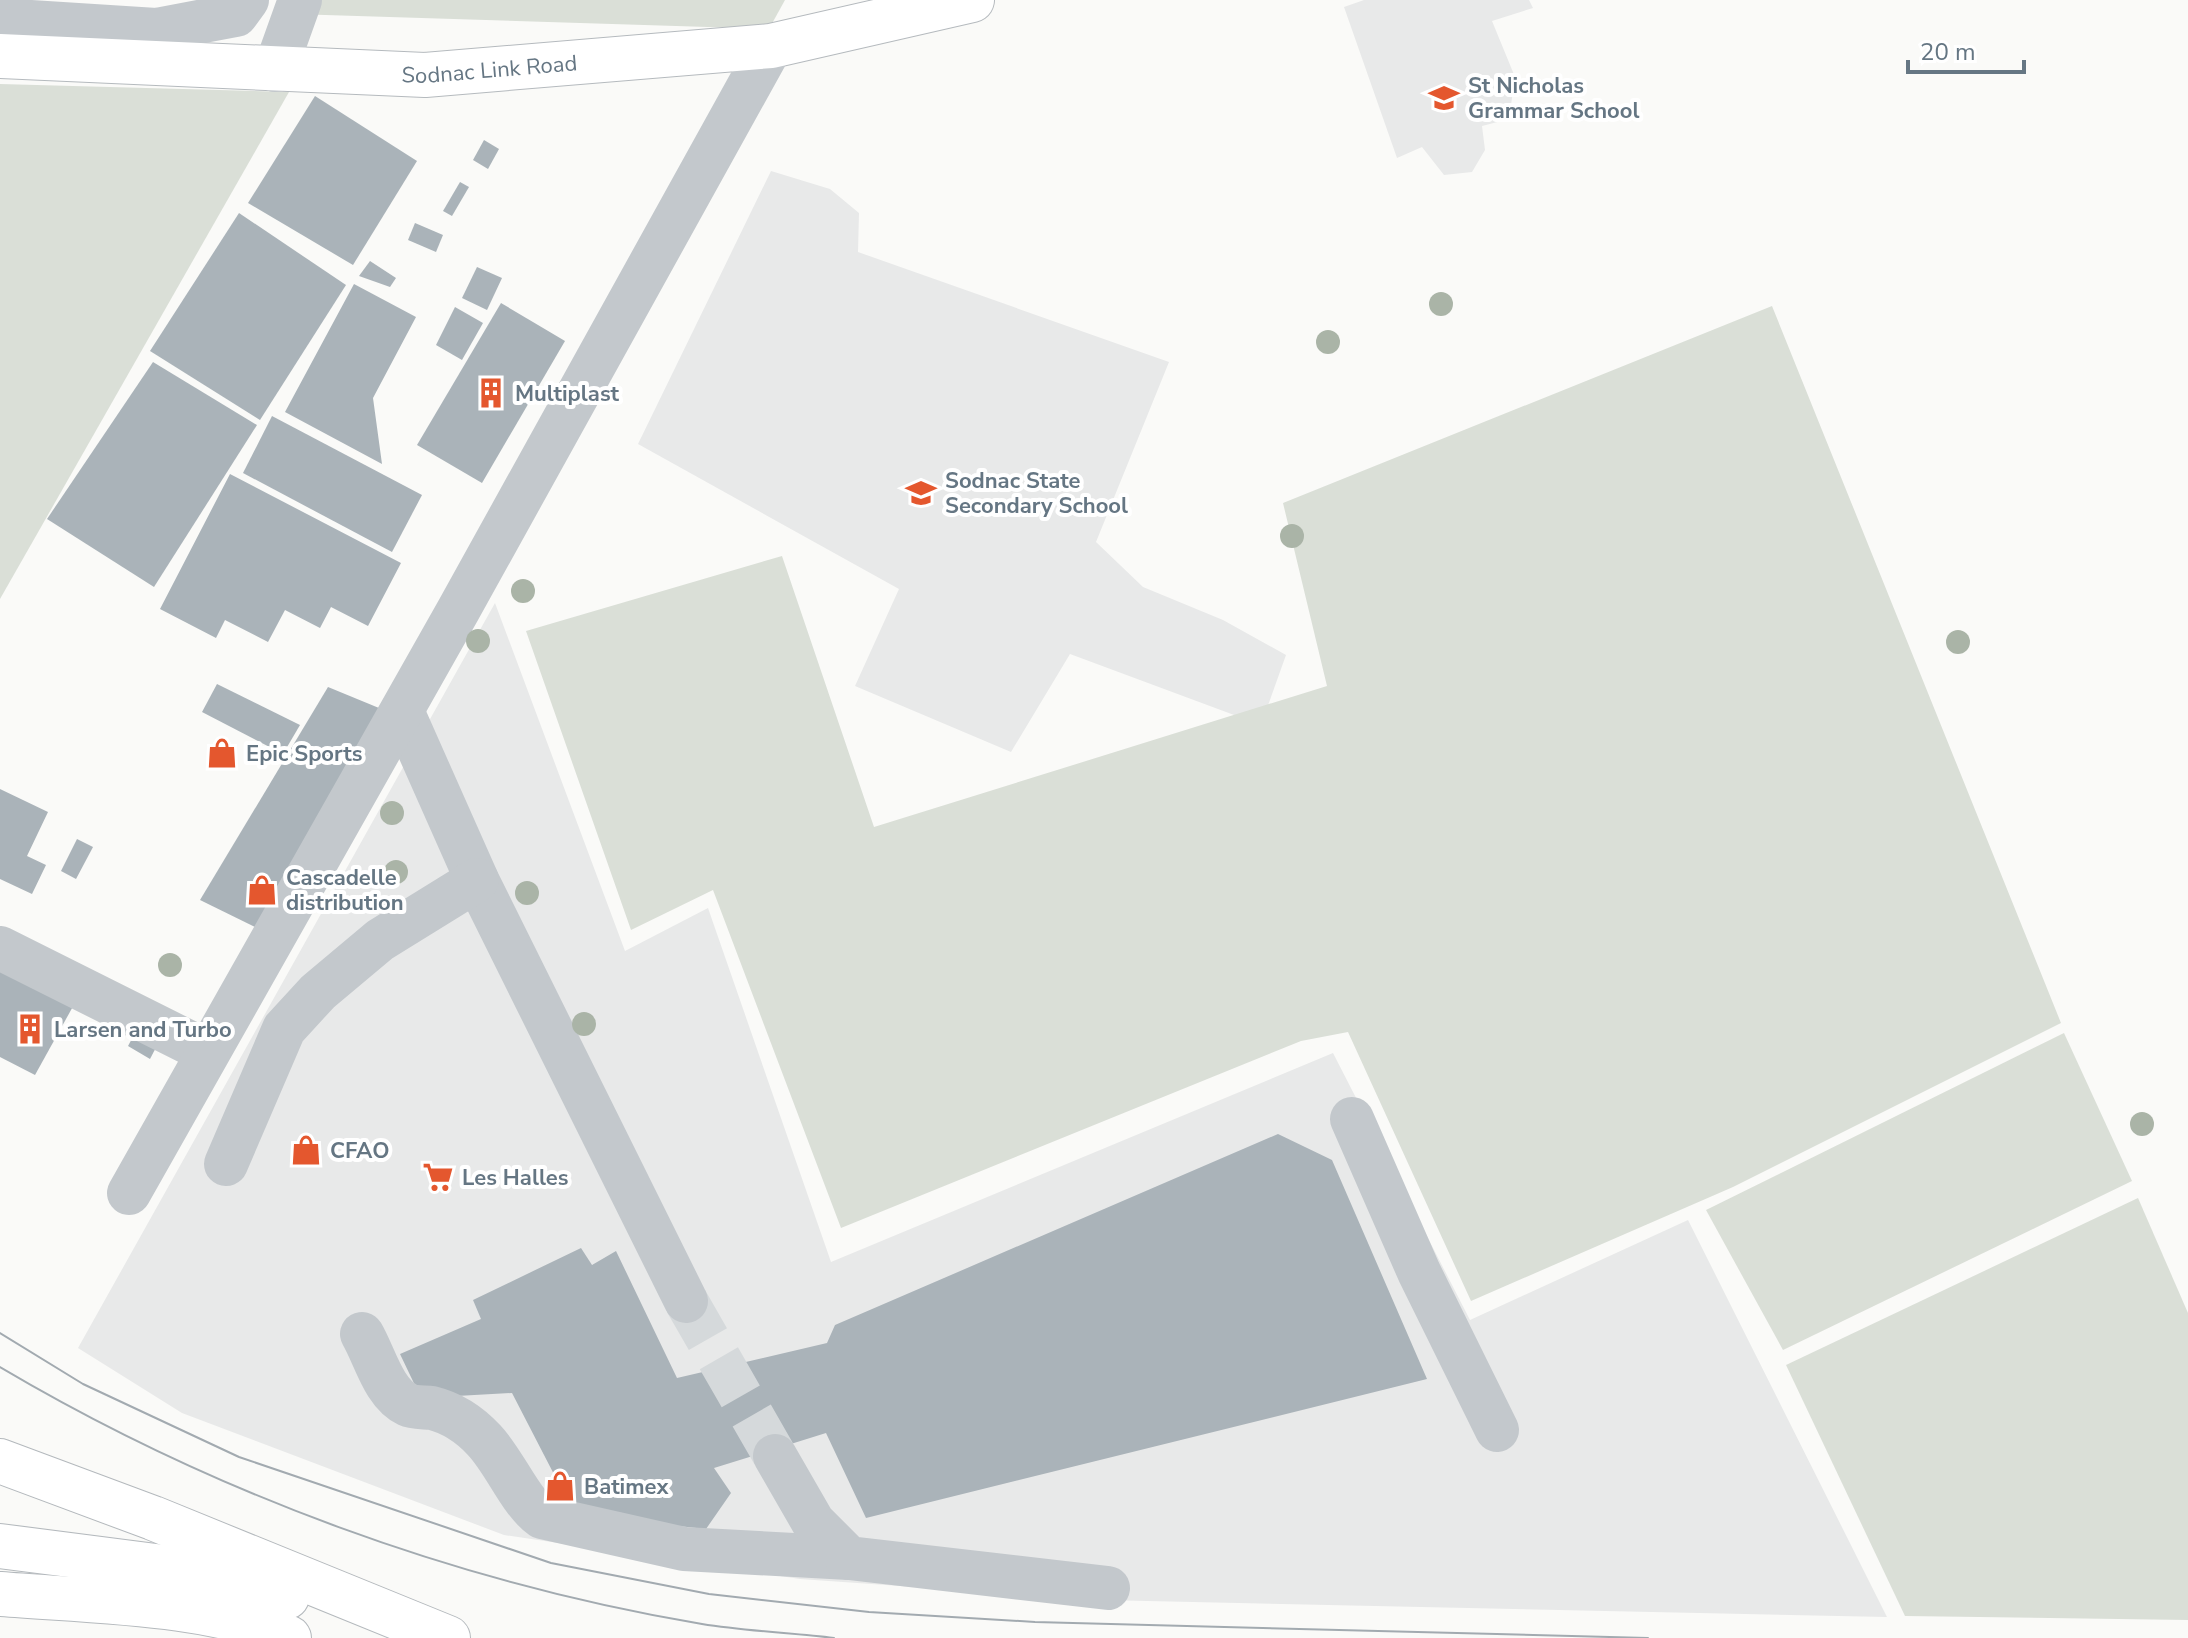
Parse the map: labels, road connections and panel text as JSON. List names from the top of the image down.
{
  "streets": {
    "main road": ["Sodnac Link Road"]
  },
  "places": {
    "school or university": ["St Nicholas Grammar School", "Sodnac State Secondary School"],
    "building": ["Multiplast", "Larsen and Turbo"],
    "shop": [
      "Epic Sports",
      "Cascadelle distribution",
      "CFAO",
      "Batimex"
    ],
    "supermarket": ["Les Halles"]
  },
  "scale_bar": "20 m"
}
